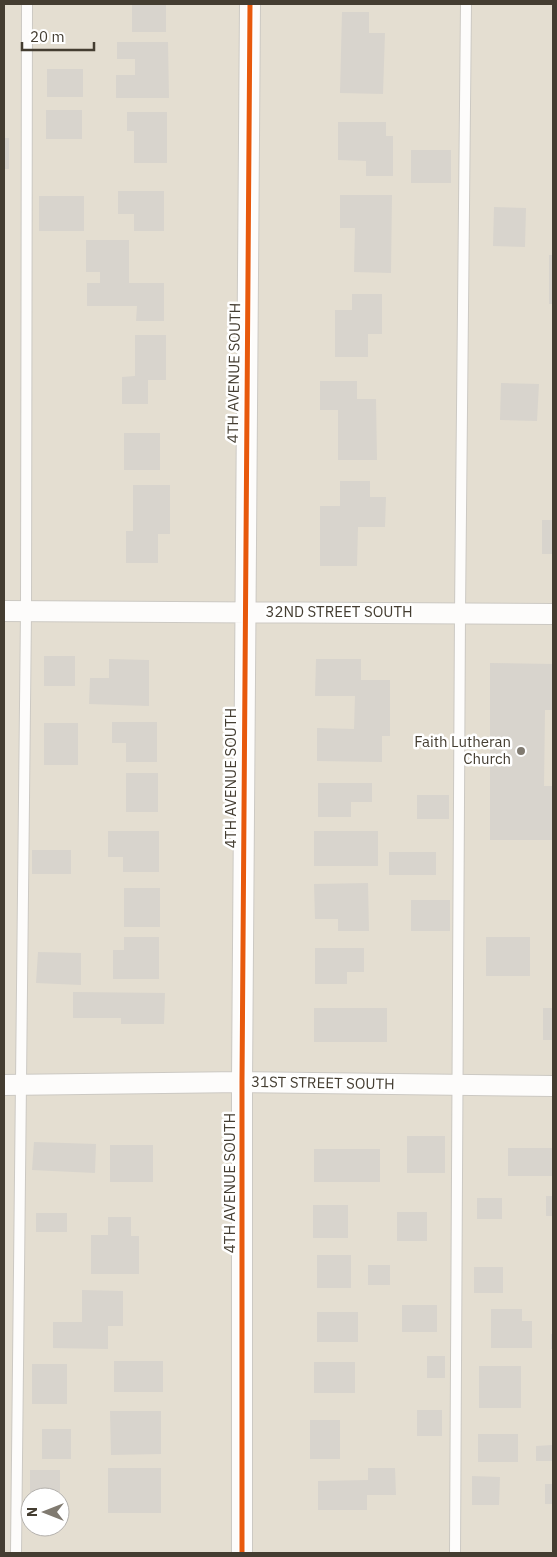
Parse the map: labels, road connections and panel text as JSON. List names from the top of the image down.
{
  "streets": {
    "street": ["4TH AVENUE SOUTH", "32ND STREET SOUTH", "31ST STREET SOUTH"]
  },
  "crossings": [
    ["4TH AVENUE SOUTH", "32ND STREET SOUTH"],
    ["4TH AVENUE SOUTH", "31ST STREET SOUTH"]
  ],
  "places": ["Faith Lutheran Church"],
  "scale_bar": "20 m",
  "north": "left"
}
